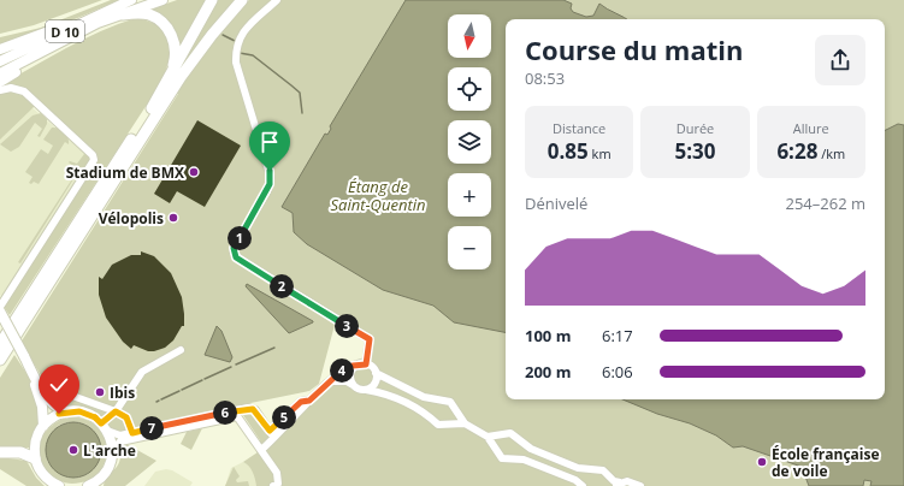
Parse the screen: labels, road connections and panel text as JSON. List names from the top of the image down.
{
  "streets": {
    "main road": ["D 10"]
  },
  "water": ["Étang de Saint-Quentin"],
  "places": [
    "Stadium de BMX",
    "Vélopolis",
    "Ibis",
    "L'arche",
    "École française de voile"
  ],
  "north": "bottom",
  "page": {
    "map_buttons": ["+", "−"],
    "heading": ["Course du matin", "08:53"],
    "stats": [
      ["Distance", "0.85 km"],
      ["Durée", "5:30"],
      ["Allure", "6:28 /km"]
    ],
    "chart": ["Dénivelé", "254–262 m"],
    "pins": [
      "1",
      "2",
      "3",
      "4",
      "6",
      "5",
      "7"
    ],
    "list": [
      {
        "name": "100 m",
        "note": "6:17"
      },
      {
        "name": "200 m",
        "note": "6:06"
      }
    ]
  }
}
